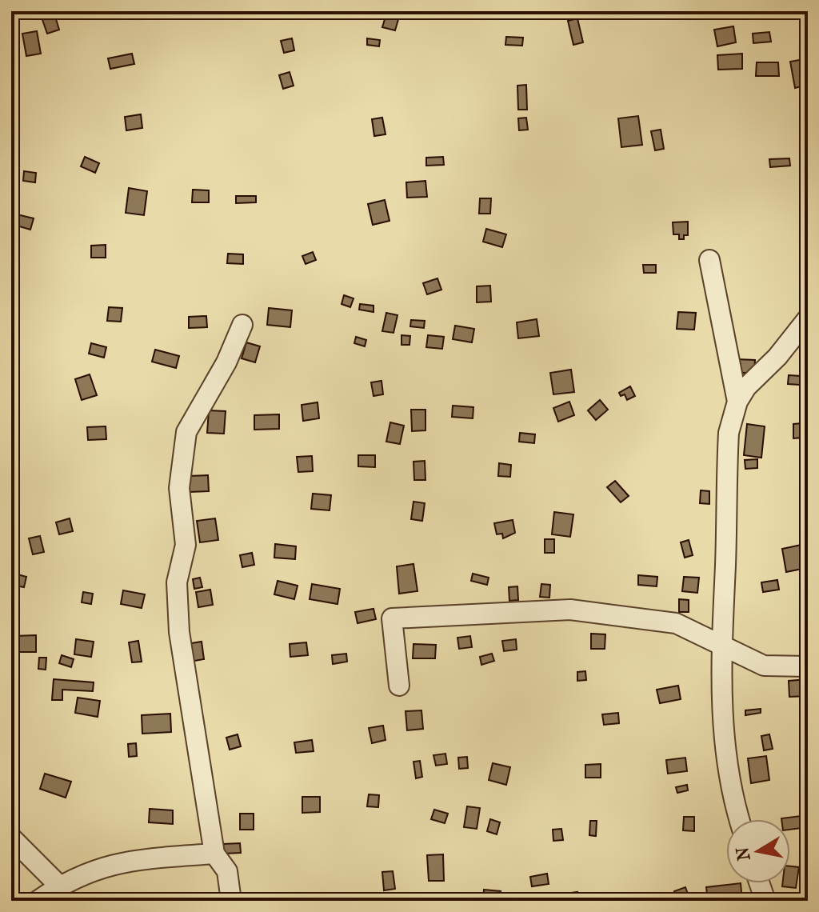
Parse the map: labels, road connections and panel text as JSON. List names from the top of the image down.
{
  "north": "left"
}
